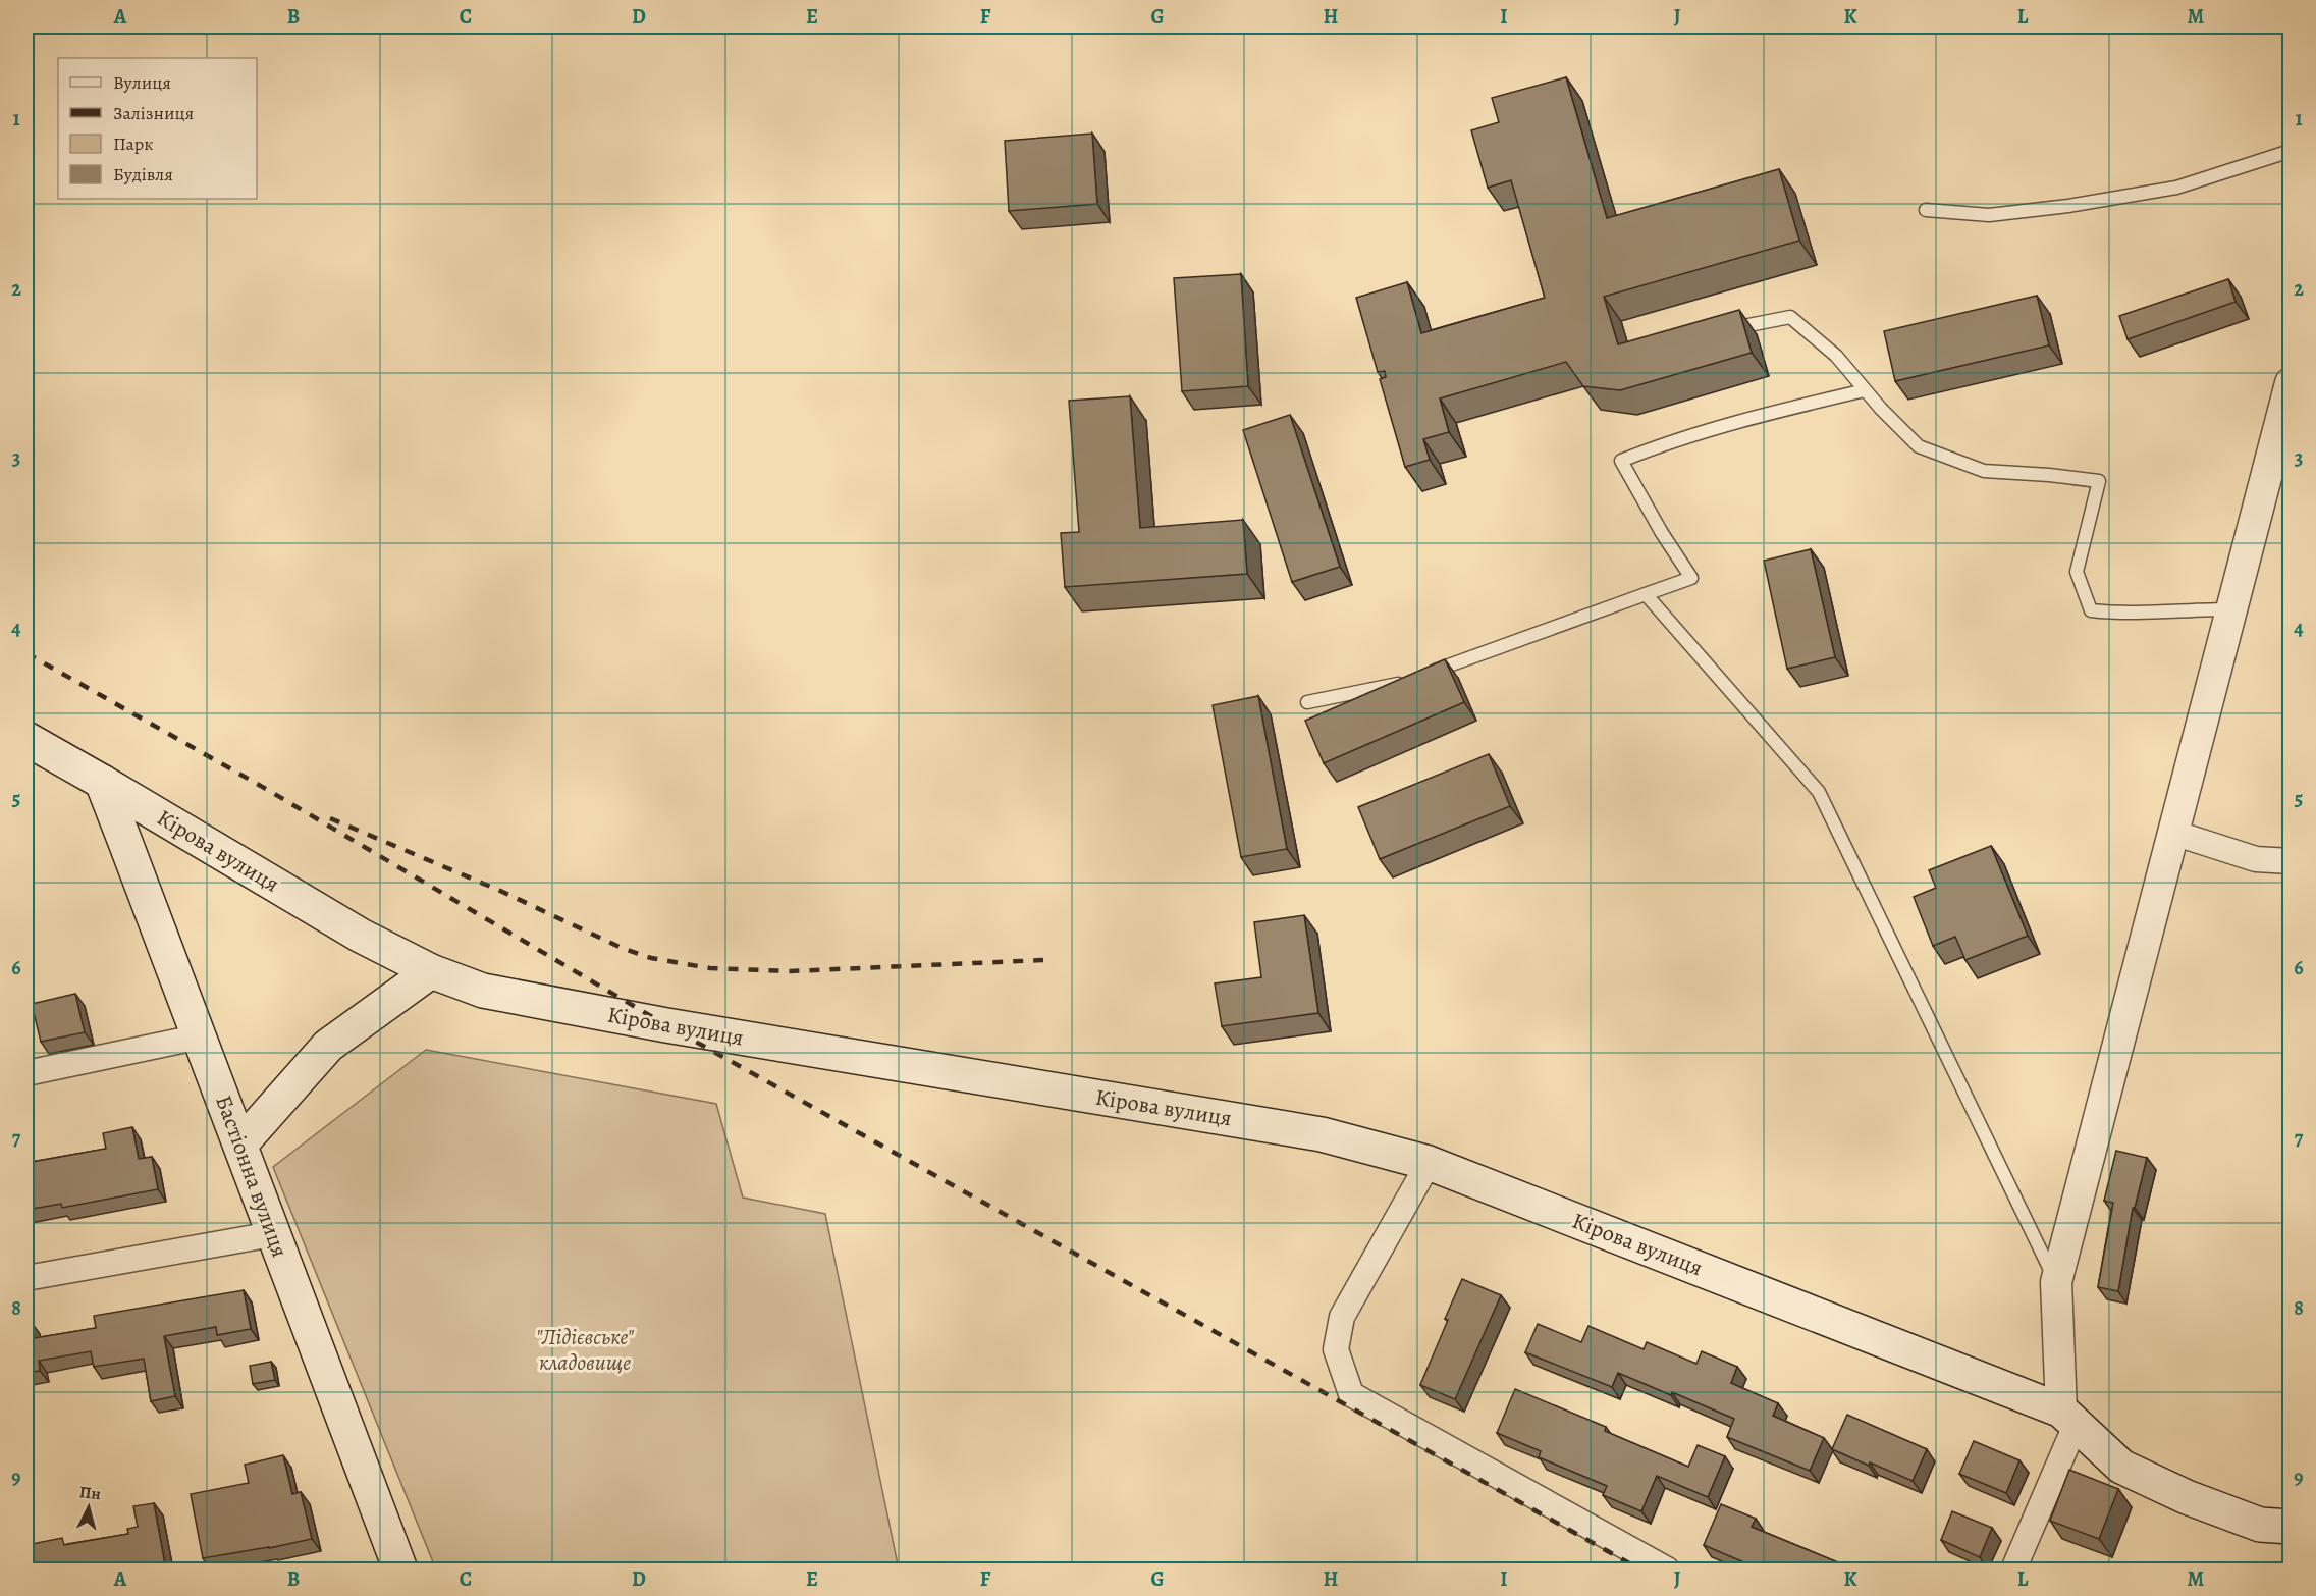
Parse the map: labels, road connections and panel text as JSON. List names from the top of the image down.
{
  "streets": {
    "main road": ["Кірова вулиця", "Бастіонна вулиця"]
  },
  "crossings": [
    ["Кірова вулиця", "Бастіонна вулиця"]
  ],
  "parks": ["\"Лідієвське\" кладовище"],
  "legend": [
    "Вулиця",
    "Залізниця",
    "Парк",
    "Будівля"
  ],
  "north": "top",
  "grid": {
    "columns": [
      "A",
      "B",
      "C",
      "D",
      "E",
      "F",
      "G",
      "H",
      "I",
      "J",
      "K",
      "L",
      "M"
    ],
    "rows": [
      "1",
      "2",
      "3",
      "4",
      "5",
      "6",
      "7",
      "8",
      "9"
    ]
  }
}
